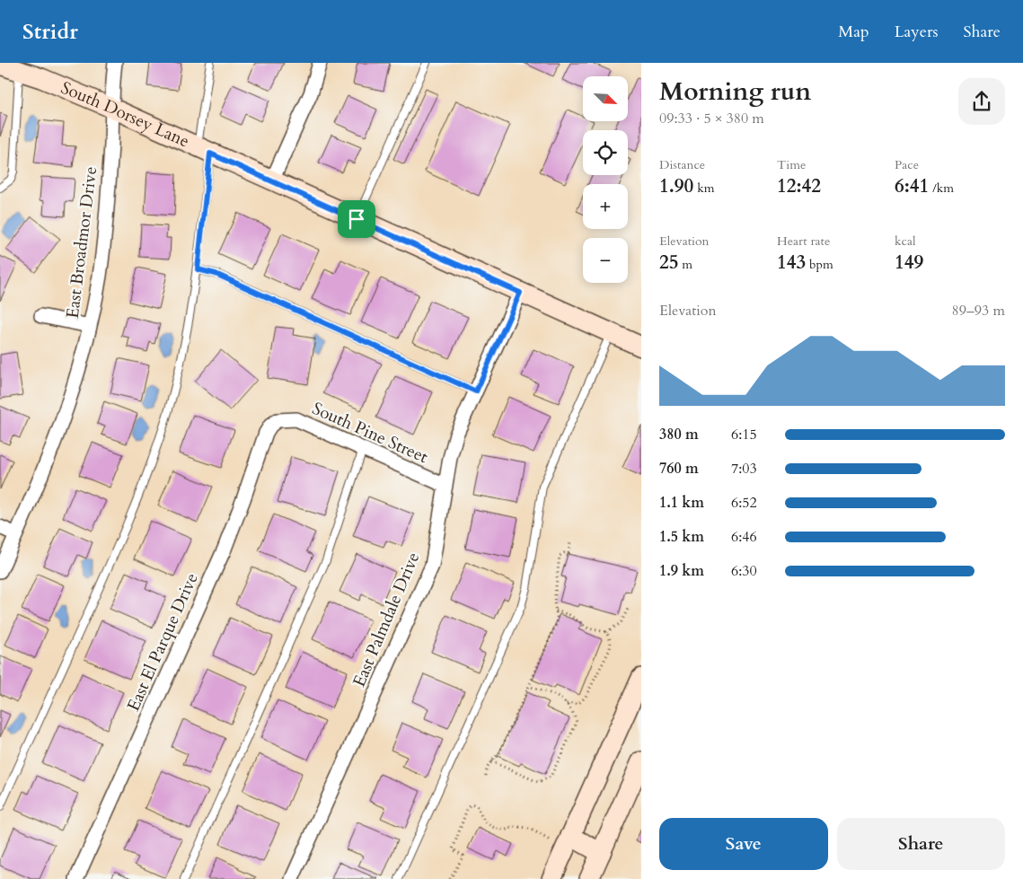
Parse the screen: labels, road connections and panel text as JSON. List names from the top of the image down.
{
  "streets": {
    "street": [
      "South Dorsey Lane",
      "East Broadmor Drive",
      "South Pine Street",
      "East Palmdale Drive",
      "East El Parque Drive"
    ]
  },
  "crossings": [
    ["South Dorsey Lane", "East Broadmor Drive"],
    ["South Dorsey Lane", "East Palmdale Drive"],
    ["South Pine Street", "East Palmdale Drive"],
    ["South Pine Street", "East El Parque Drive"]
  ],
  "north": "bottom right",
  "page": {
    "header": "Stridr",
    "nav": ["Map", "Layers", "Share"],
    "heading": ["Morning run", "09:33 · 5 × 380 m"],
    "map_buttons": ["+", "−"],
    "stats": [
      ["Distance", "1.90 km"],
      ["Time", "12:42"],
      ["Pace", "6:41 /km"],
      ["Elevation", "25 m"],
      ["Heart rate", "143 bpm"],
      ["kcal", "149"]
    ],
    "chart": ["Elevation", "89–93 m"],
    "list": [
      {
        "name": "380 m",
        "note": "6:15"
      },
      {
        "name": "760 m",
        "note": "7:03"
      },
      {
        "name": "1.1 km",
        "note": "6:52"
      },
      {
        "name": "1.5 km",
        "note": "6:46"
      },
      {
        "name": "1.9 km",
        "note": "6:30"
      }
    ],
    "buttons": ["Save", "Share"]
  }
}
